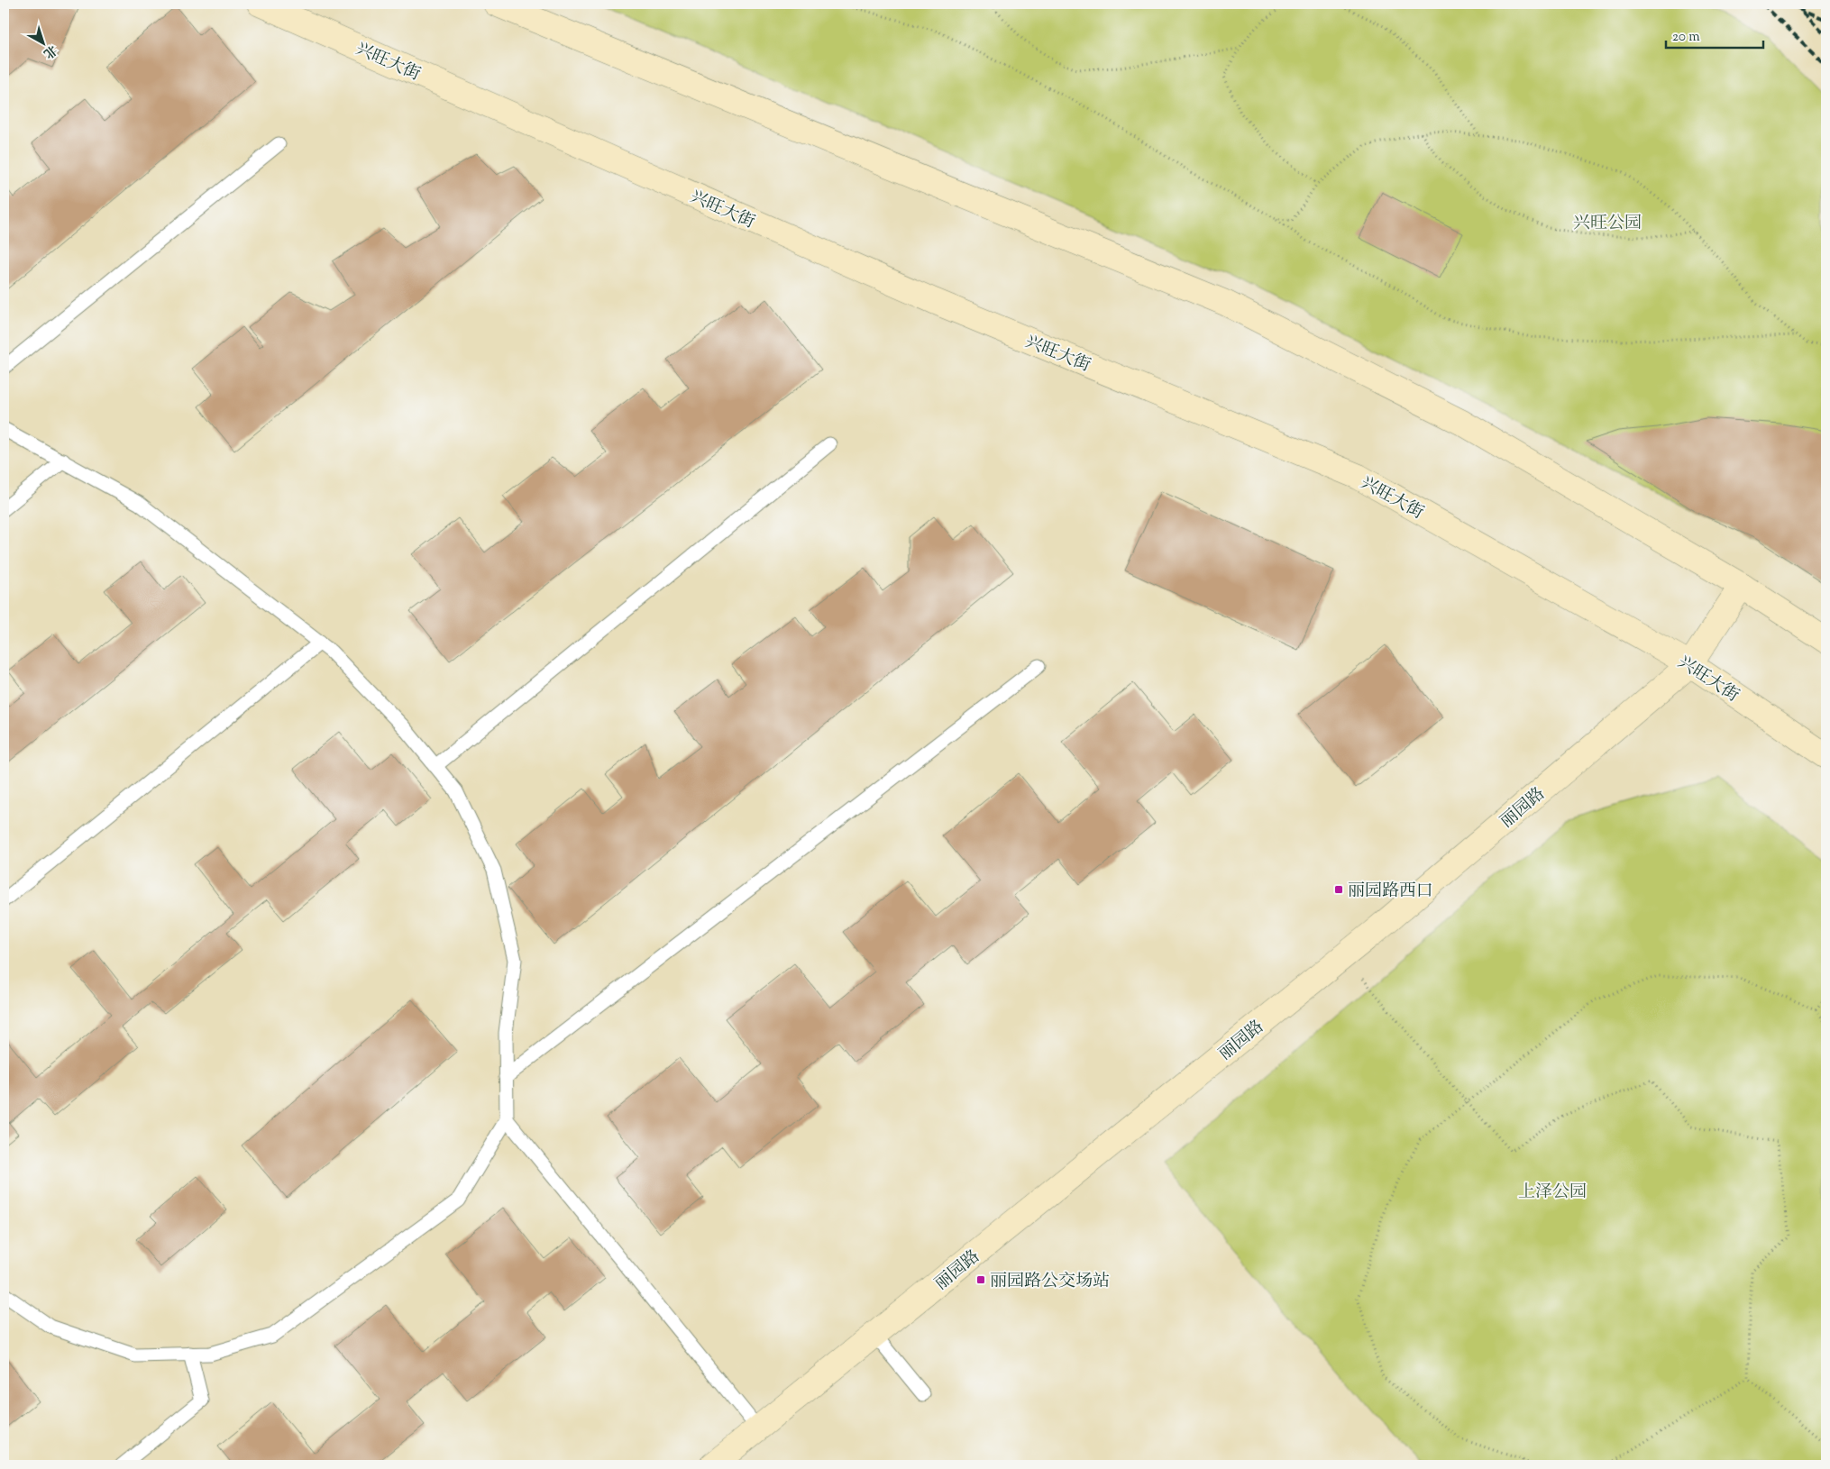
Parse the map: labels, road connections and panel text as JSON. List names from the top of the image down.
{
  "streets": {
    "main road": ["兴旺大街", "丽园路"]
  },
  "crossings": [
    ["兴旺大街", "丽园路"]
  ],
  "parks": ["兴旺公园", "上泽公园"],
  "places": {
    "transit": ["丽园路西口", "丽园路公交场站"]
  },
  "scale_bar": "20 m",
  "north": "bottom right"
}
